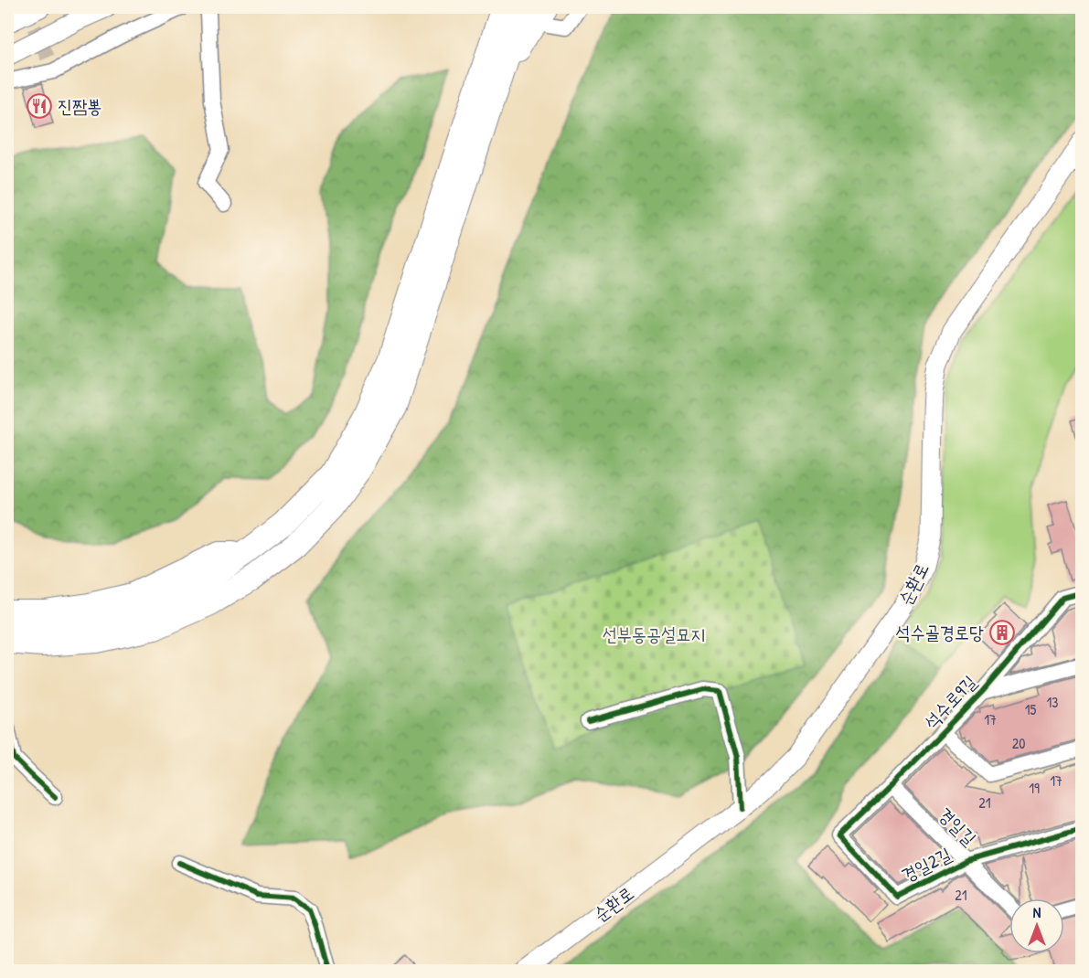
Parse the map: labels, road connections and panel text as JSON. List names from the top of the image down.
{
  "streets": {
    "main road": ["순환로"],
    "street": ["석수로9길", "경일길", "경일2길"]
  },
  "crossings": [
    ["석수로9길", "경일길"],
    ["석수로9길", "경일2길"],
    ["경일길", "경일2길"]
  ],
  "parks": ["선부동공설묘지"],
  "places": {
    "restaurant": ["진짬뽕"],
    "building": ["석수골경로당"]
  },
  "house_numbers": [
    "13",
    "15",
    "17",
    "20",
    "17",
    "19",
    "21",
    "21"
  ],
  "north": "top"
}
